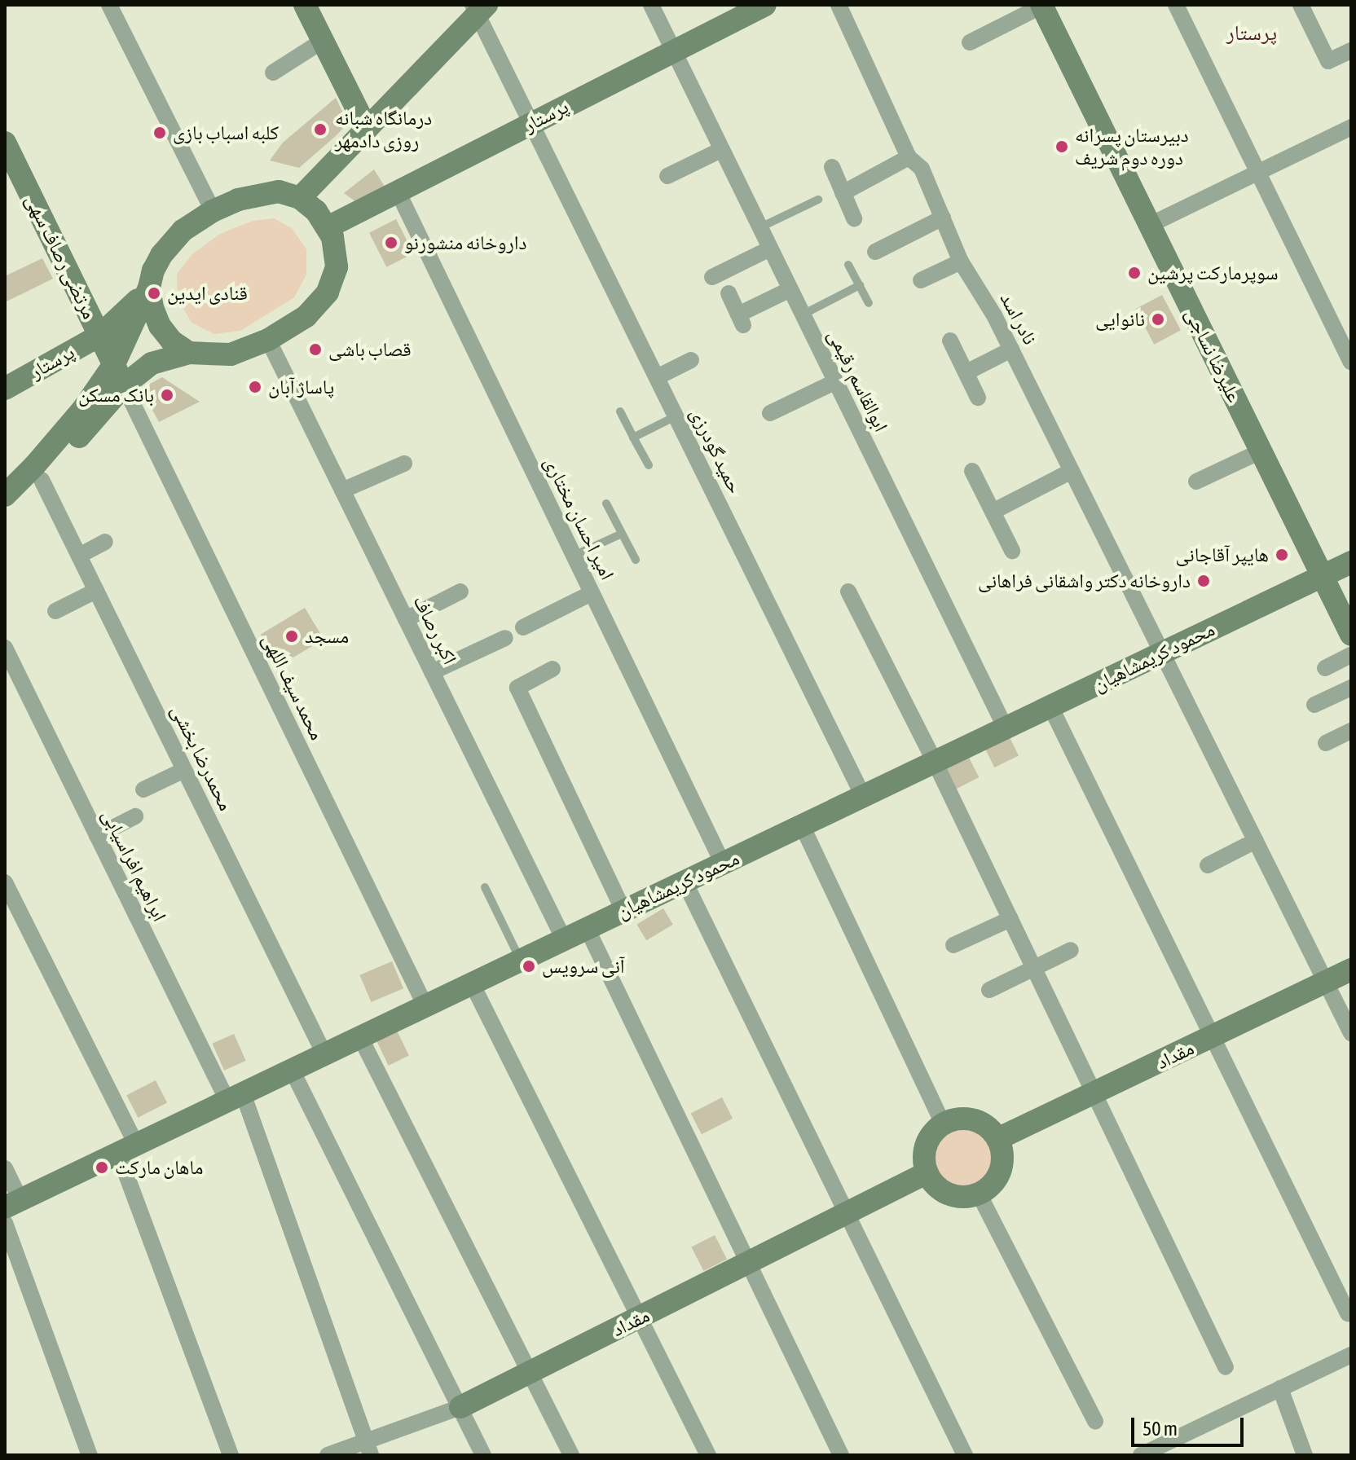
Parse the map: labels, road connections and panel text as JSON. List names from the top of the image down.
{
  "streets": {
    "street": [
      "پرستار",
      "مرتضی رصاف سهی",
      "نادر اسد",
      "علیرضا نساجی",
      "ابوالقاسم رقیمی",
      "حمید گودرزی",
      "امیر احسان مختاری",
      "اکبر رصاف",
      "محمود کریمشاهیان",
      "محمد سیف اللهی",
      "محمدرضا بخشی",
      "ابراهیم افراسیابی",
      "مقداد"
    ]
  },
  "crossings": [
    ["پرستار", "مرتضی رصاف سهی"],
    ["پرستار", "ابوالقاسم رقیمی"],
    ["پرستار", "حمید گودرزی"],
    ["پرستار", "امیر احسان مختاری"],
    ["پرستار", "اکبر رصاف"],
    ["مرتضی رصاف سهی", "محمد سیف اللهی"],
    ["نادر اسد", "محمود کریمشاهیان"],
    ["نادر اسد", "مقداد"],
    ["علیرضا نساجی", "محمود کریمشاهیان"],
    ["ابوالقاسم رقیمی", "محمود کریمشاهیان"],
    ["حمید گودرزی", "محمود کریمشاهیان"],
    ["امیر احسان مختاری", "محمود کریمشاهیان"],
    ["اکبر رصاف", "محمود کریمشاهیان"],
    ["محمود کریمشاهیان", "محمد سیف اللهی"],
    ["محمود کریمشاهیان", "محمدرضا بخشی"],
    ["محمود کریمشاهیان", "ابراهیم افراسیابی"],
    ["ابراهیم افراسیابی", "مقداد"]
  ],
  "districts": ["پرستار"],
  "places": [
    "درمانگاه شبانه روزی دادمهر",
    "کلبه اسباب بازی",
    "دبیرستان پسرانه دوره دوم شریف",
    "داروخانه منشورنو",
    "سوپرمارکت پرشین",
    "قنادی ایدین",
    "نانوایی",
    "قصاب باشی",
    "پاساژ آبان",
    "بانک مسکن",
    "هایپر آقاجانی",
    "داروخانه دکتر واشقانی فراهانی",
    "مسجد",
    "آنی سرویس",
    "ماهان مارکت"
  ],
  "scale_bar": "50 m"
}
